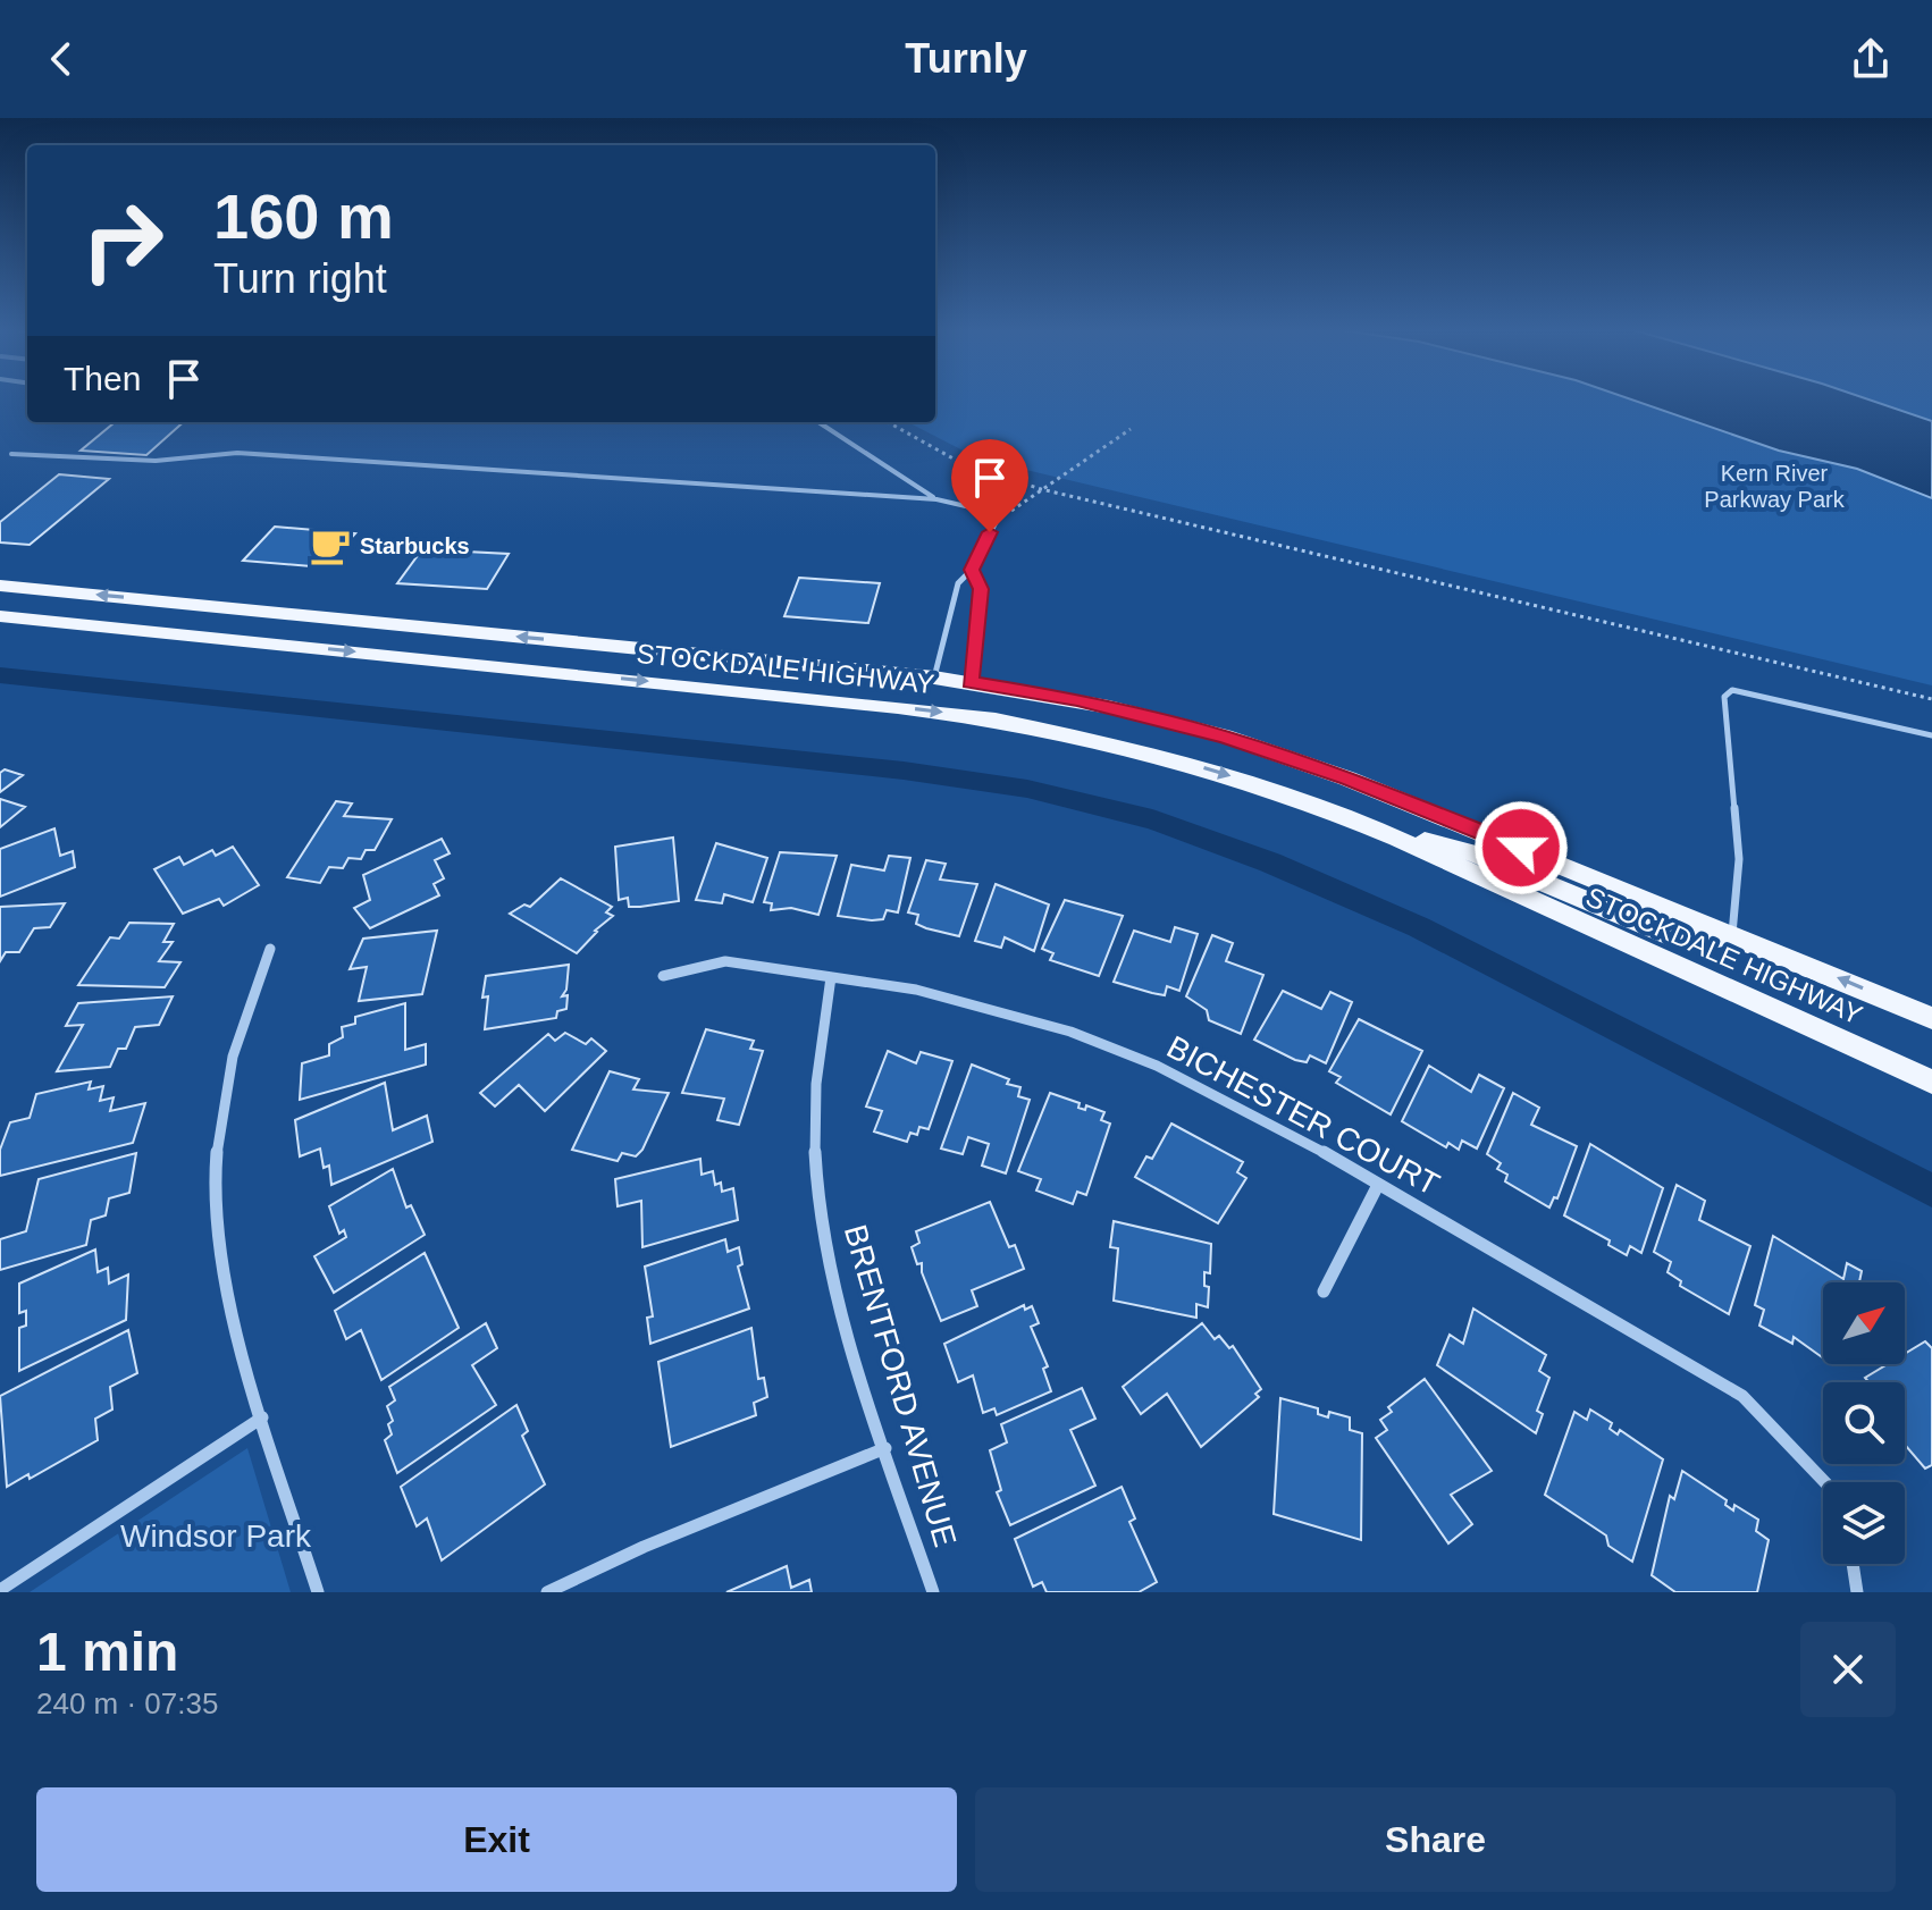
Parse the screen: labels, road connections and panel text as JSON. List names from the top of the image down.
{
  "streets": {
    "main road": ["STOCKDALE HIGHWAY"],
    "street": ["BICHESTER COURT", "BRENTFORD AVENUE"]
  },
  "crossings": [
    ["BICHESTER COURT", "BRENTFORD AVENUE"]
  ],
  "parks": ["Kern River Parkway Park", "Windsor Park"],
  "places": {
    "cafe": ["Starbucks"]
  },
  "north": "top right",
  "page": {
    "header": "Turnly",
    "turn": ["160 m", "Turn right"],
    "then": "Then",
    "heading": ["1 min", "240 m · 07:35"],
    "buttons": ["Exit", "Share"]
  }
}
